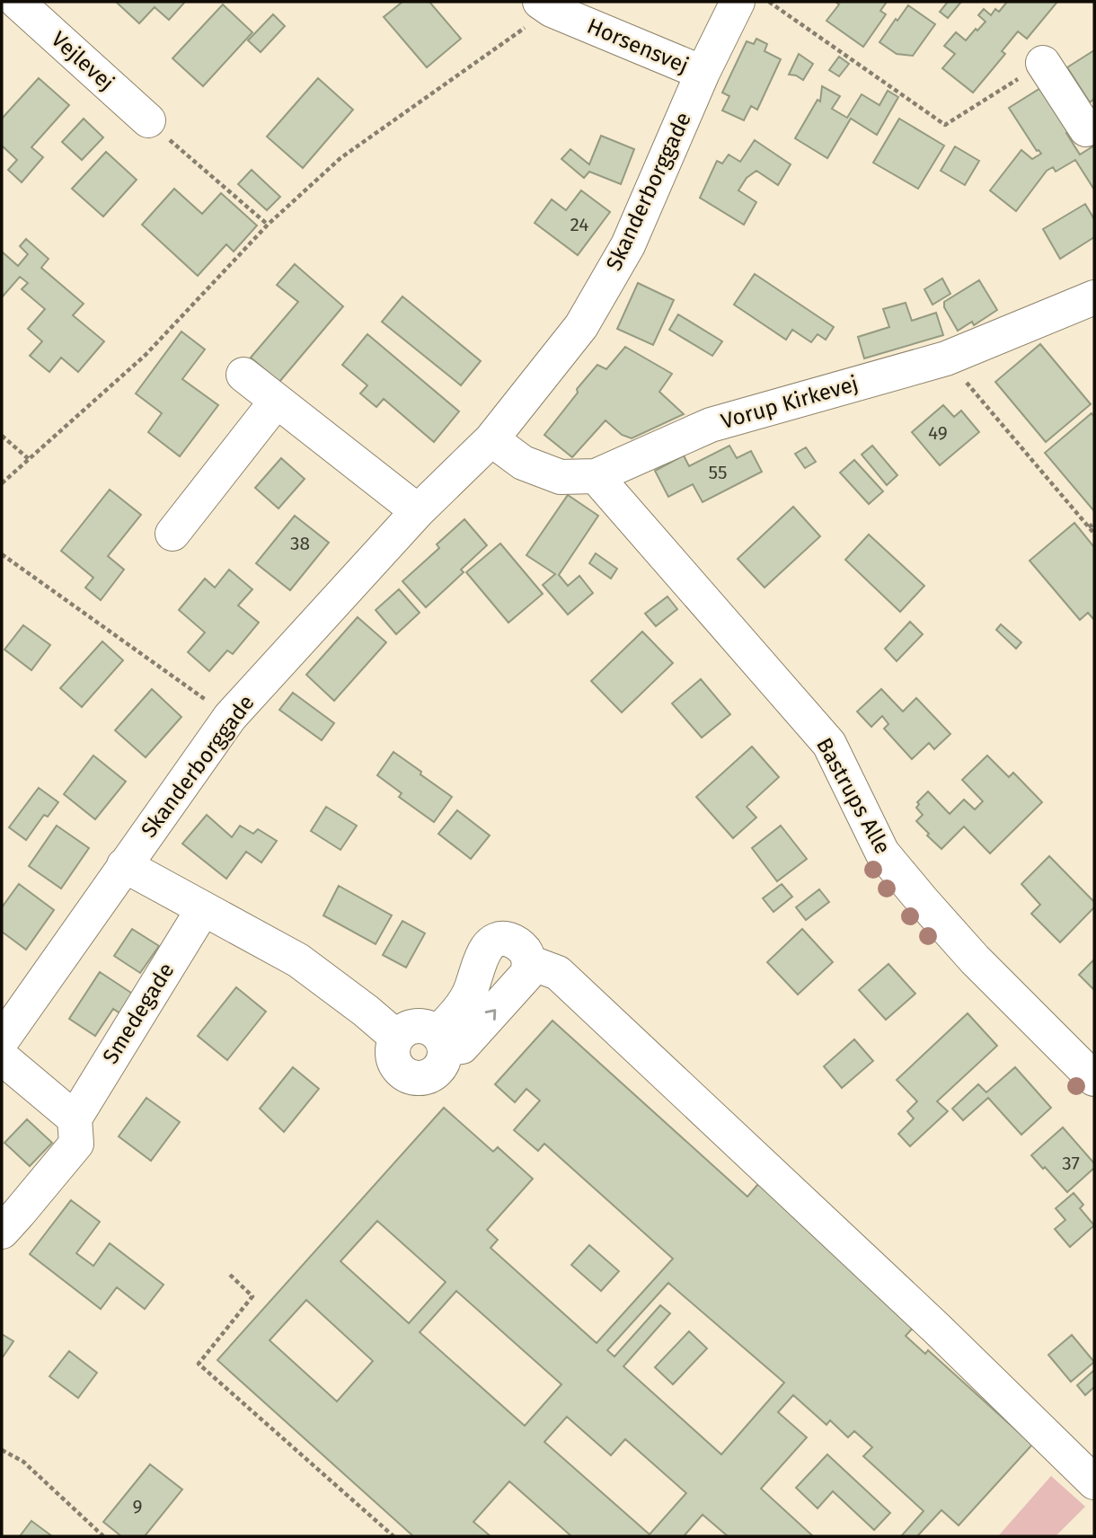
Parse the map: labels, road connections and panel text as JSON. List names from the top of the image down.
{
  "streets": {
    "street": [
      "Horsensvej",
      "Vejlevej",
      "Skanderborggade",
      "Vorup Kirkevej",
      "Bastrups Alle",
      "Smedegade"
    ]
  },
  "crossings": [
    ["Horsensvej", "Skanderborggade"],
    ["Skanderborggade", "Vorup Kirkevej"],
    ["Vorup Kirkevej", "Bastrups Alle"]
  ],
  "house_numbers": [
    "24",
    "49",
    "55",
    "38",
    "37",
    "9"
  ]
}
